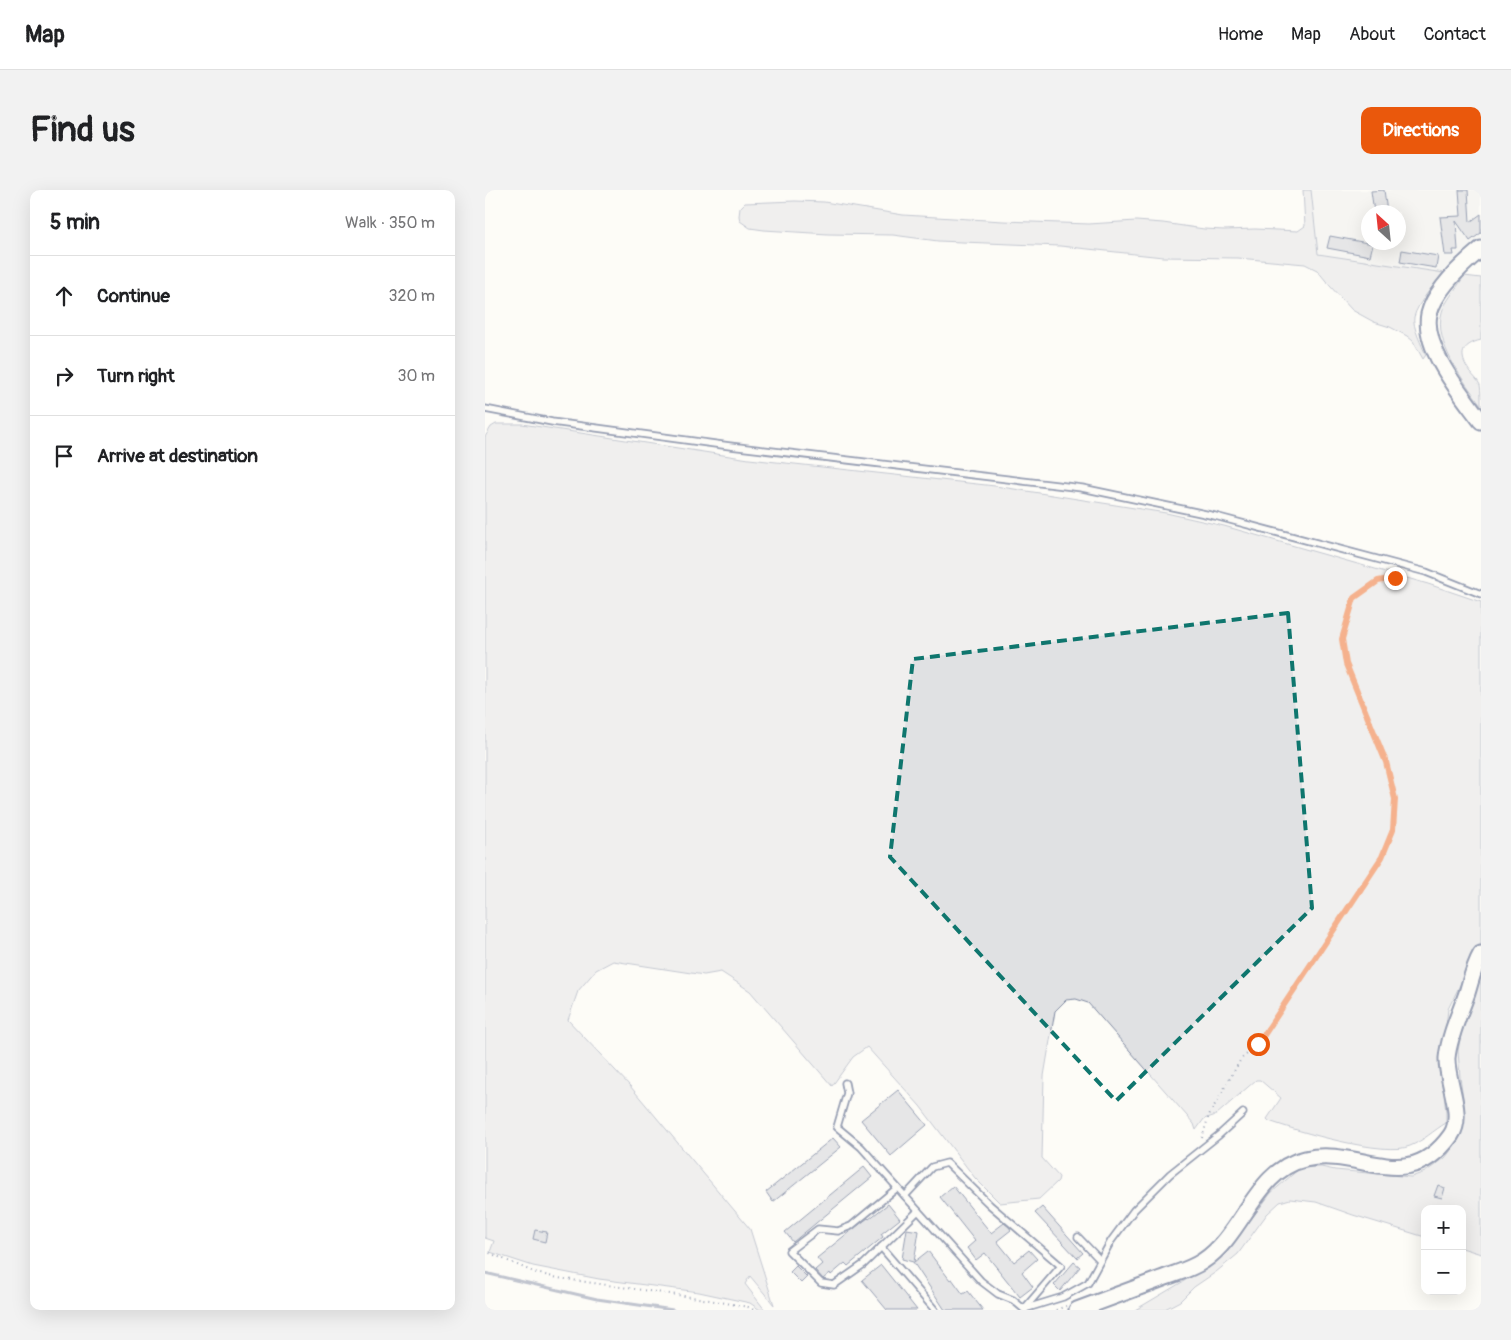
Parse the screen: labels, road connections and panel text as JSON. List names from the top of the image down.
{
  "north": "top left",
  "page": {
    "header": "Map",
    "nav": [
      "Home",
      "Map",
      "About",
      "Contact"
    ],
    "buttons": "Directions",
    "title": "Find us",
    "heading": ["5 min", "Walk · 350 m"],
    "list": [
      ["Continue", "320 m"],
      ["Turn right", "30 m"],
      "Arrive at destination"
    ],
    "map_buttons": ["+", "−"]
  }
}
